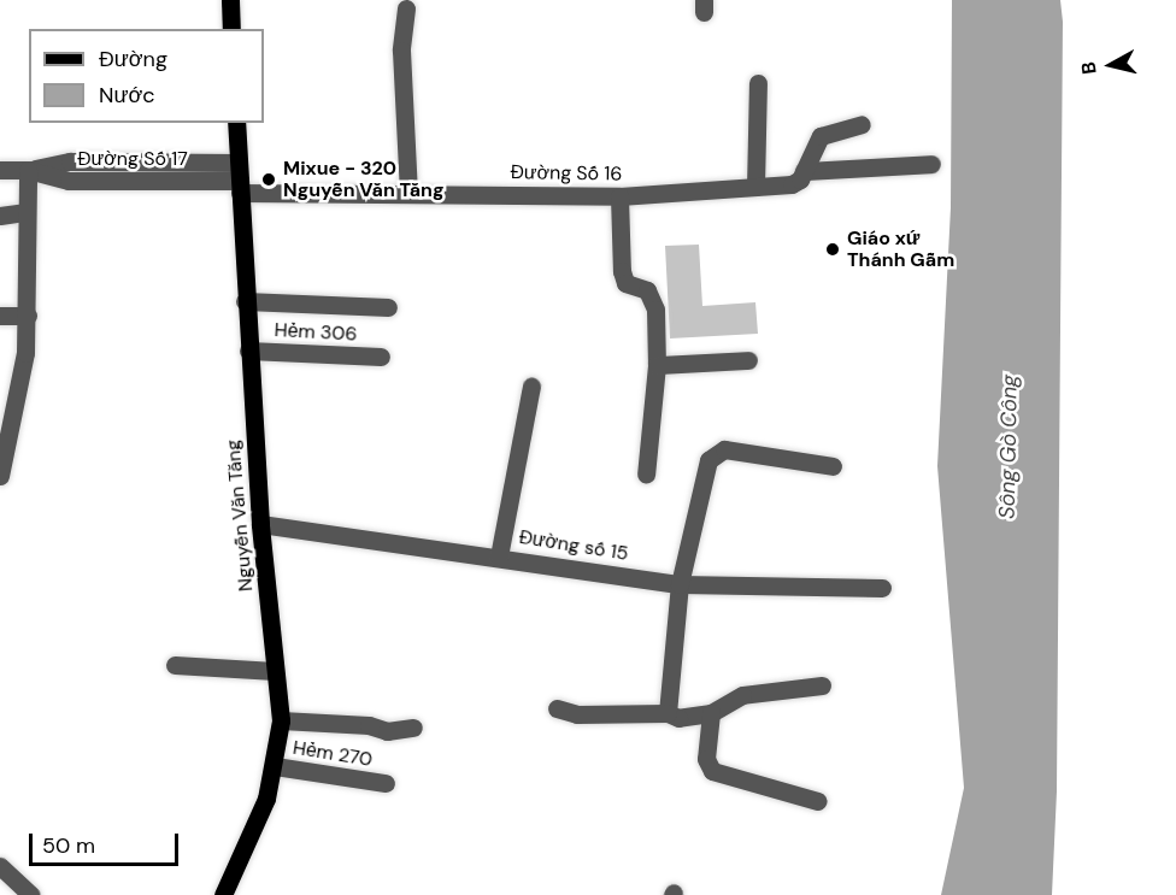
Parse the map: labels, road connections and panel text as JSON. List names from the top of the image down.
{
  "streets": {
    "main road": ["Nguyễn Văn Tăng"],
    "street": [
      "Đường Số 17",
      "Đường Số 16",
      "Hẻm 306",
      "Đường số 15",
      "Hẻm 270"
    ]
  },
  "crossings": [
    ["Đường Số 17", "Đường Số 16"],
    ["Đường Số 17", "Nguyễn Văn Tăng"],
    ["Đường Số 16", "Nguyễn Văn Tăng"],
    ["Hẻm 306", "Nguyễn Văn Tăng"],
    ["Nguyễn Văn Tăng", "Đường số 15"],
    ["Nguyễn Văn Tăng", "Hẻm 270"]
  ],
  "water": ["Sông Gò Công"],
  "places": ["Mixue - 320 Nguyễn Văn Tăng", "Giáo xứ Thánh Gẫm"],
  "legend": ["Đường", "Nước"],
  "scale_bar": "50 m",
  "north": "left"
}
